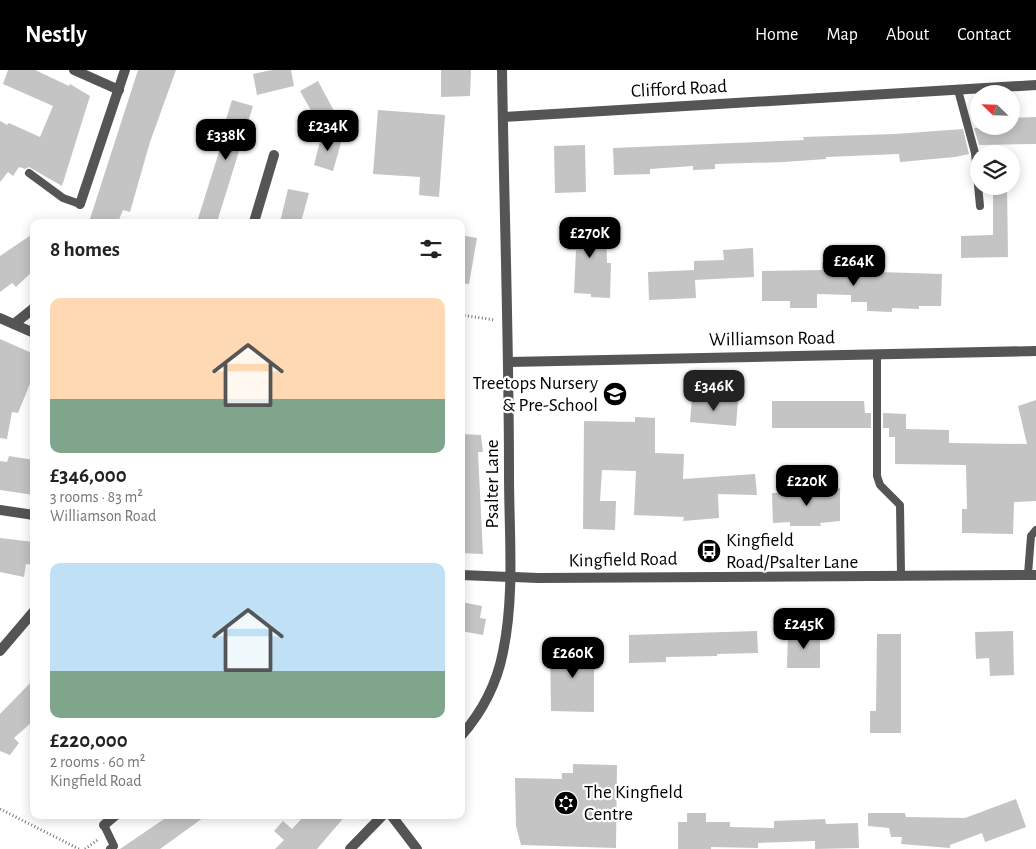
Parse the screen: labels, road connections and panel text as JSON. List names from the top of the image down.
{
  "streets": {
    "street": [
      "Clifford Road",
      "Williamson Road",
      "Psalter Lane",
      "Kingfield Road"
    ]
  },
  "crossings": [
    ["Clifford Road", "Psalter Lane"],
    ["Williamson Road", "Psalter Lane"],
    ["Psalter Lane", "Kingfield Road"]
  ],
  "places": {
    "school or university": ["Treetops Nursery & Pre-School"],
    "bus stop": ["Kingfield Road/Psalter Lane"],
    "synagogue": ["The Kingfield Centre"]
  },
  "north": "top left",
  "page": {
    "header": "Nestly",
    "nav": [
      "Home",
      "Map",
      "About",
      "Contact"
    ],
    "price": [
      "£234K",
      "£338K",
      "£270K",
      "£264K",
      "£346K",
      "£220K",
      "£245K",
      "£260K"
    ],
    "heading": "8 homes",
    "list": [
      {
        "name": "£346,000",
        "note": "3 rooms · 83 m² · Williamson Road"
      },
      {
        "name": "£220,000",
        "note": "2 rooms · 60 m² · Kingfield Road"
      }
    ]
  }
}
